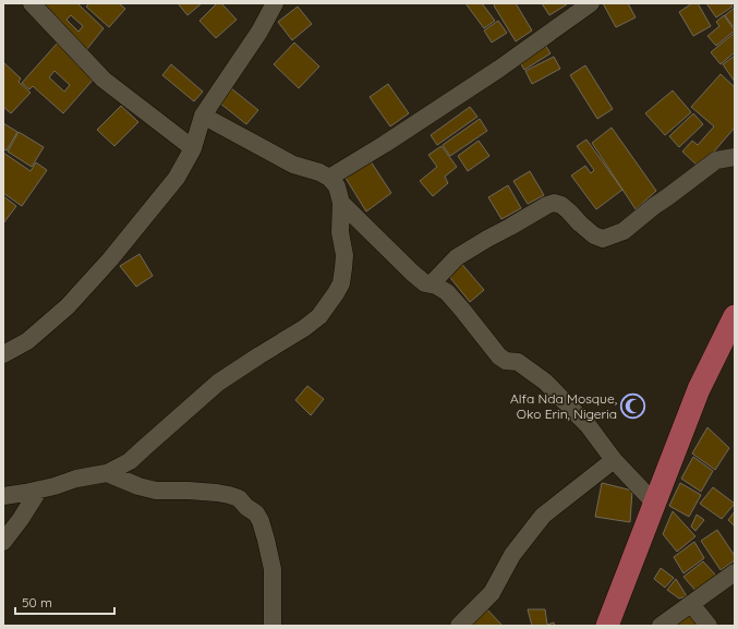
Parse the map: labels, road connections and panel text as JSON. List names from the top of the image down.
{
  "places": {
    "mosque": ["Alfa Nda Mosque, Oko Erin, Nigeria"]
  },
  "scale_bar": "50 m"
}
